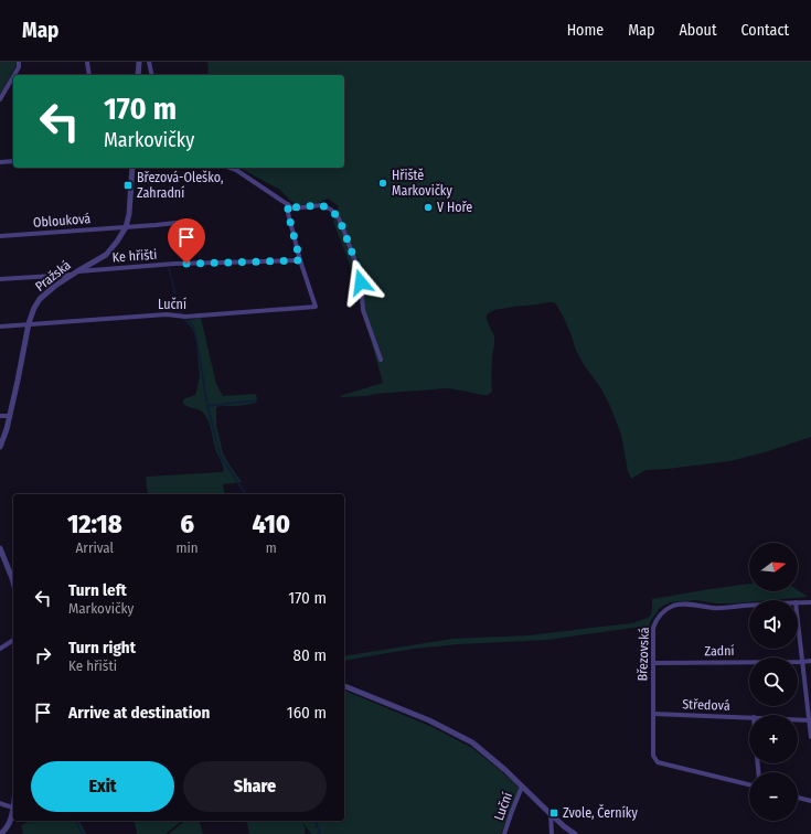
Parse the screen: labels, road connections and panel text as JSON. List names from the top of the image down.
{
  "streets": {
    "street": [
      "Oblouková",
      "Ke hřišti",
      "Pražská",
      "Luční",
      "Zadní",
      "Březovská",
      "Středová"
    ]
  },
  "crossings": [
    ["Oblouková", "Pražská"],
    ["Ke hřišti", "Pražská"],
    ["Ke hřišti", "Luční"],
    ["Pražská", "Luční"],
    ["Zadní", "Březovská"],
    ["Březovská", "Středová"]
  ],
  "places": {
    "other": ["Hřiště Markovičky", "V Hoře"],
    "transit": ["Březová-Oleško, Zahradní", "Zvole, Černíky"]
  },
  "north": "right",
  "page": {
    "header": "Map",
    "nav": [
      "Home",
      "Map",
      "About",
      "Contact"
    ],
    "turn": ["170 m", "Markovičky"],
    "eta": [
      "12:18",
      "Arrival",
      "6",
      "min",
      "410",
      "m"
    ],
    "map_buttons": ["+", "−"],
    "list": [
      {
        "name": "Turn left",
        "note": "Markovičky",
        "value": "170 m"
      },
      {
        "name": "Turn right",
        "note": "Ke hřišti",
        "value": "80 m"
      },
      {
        "name": "Arrive at destination",
        "value": "160 m"
      }
    ],
    "buttons": ["Exit", "Share"]
  }
}
